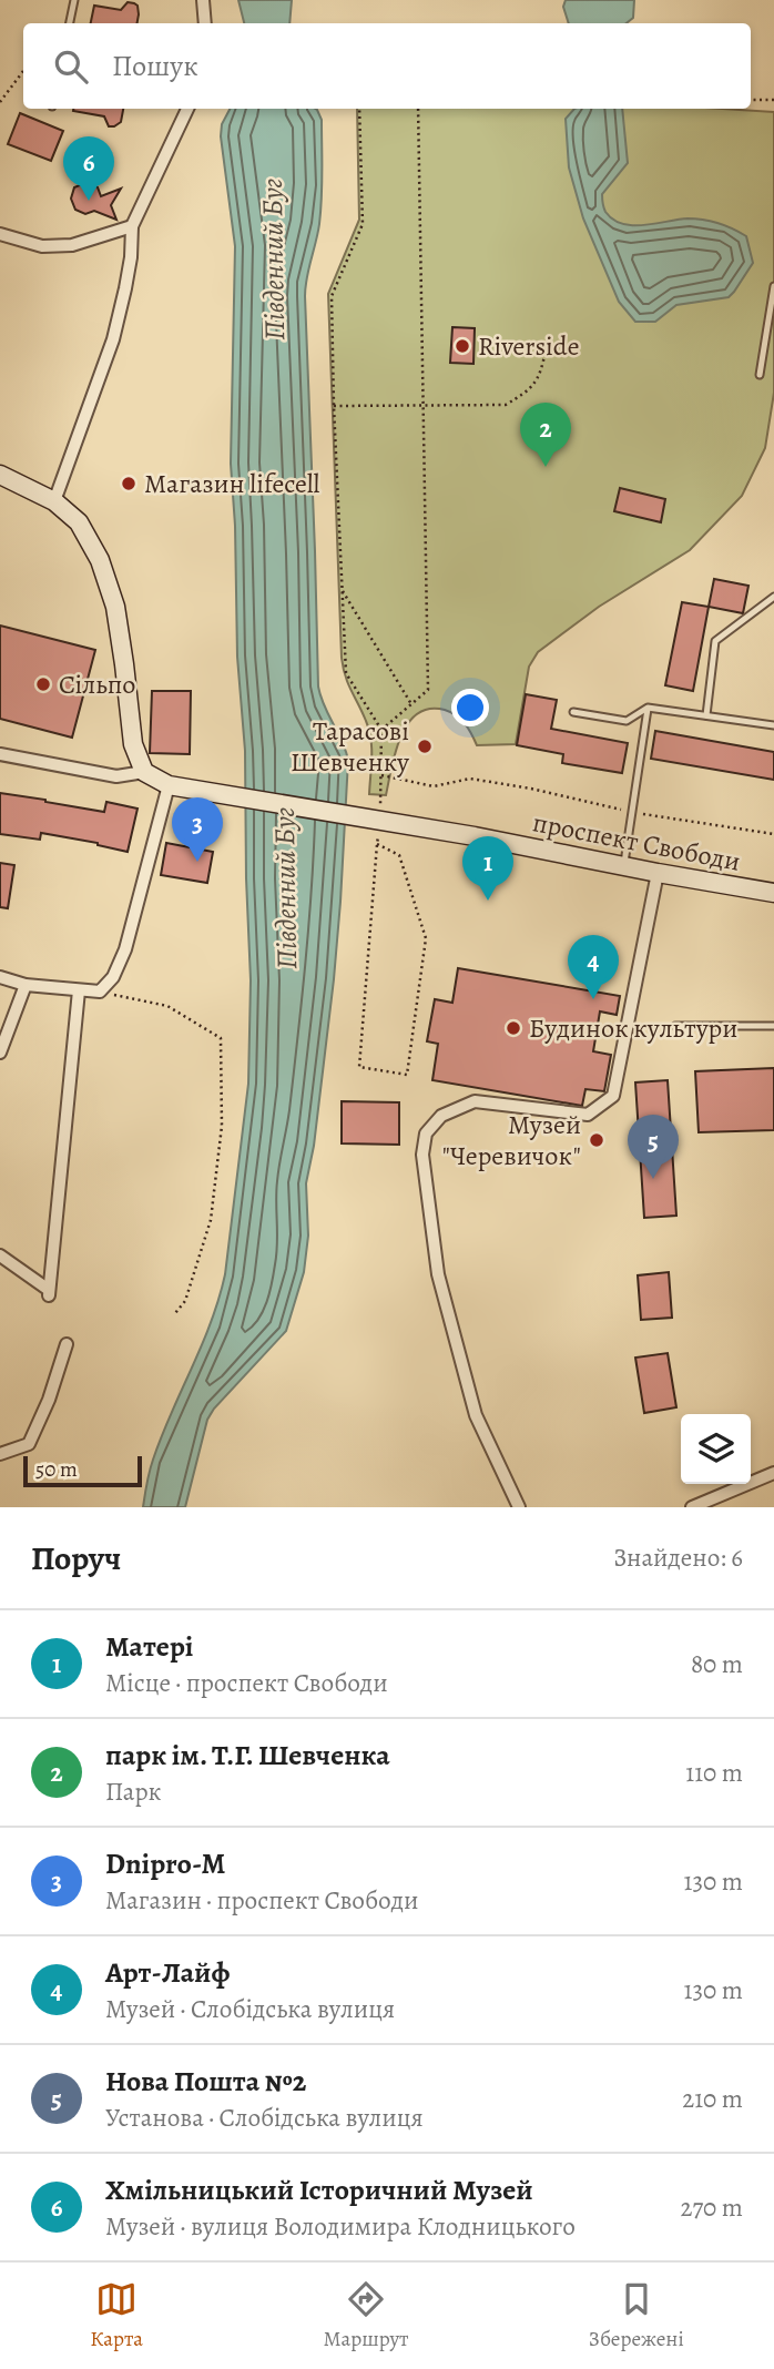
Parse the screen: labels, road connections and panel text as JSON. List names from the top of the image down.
{
  "streets": {
    "main road": ["проспект Свободи"]
  },
  "water": ["Південний Буг"],
  "places": [
    "Riverside",
    "Магазин lifecell",
    "Сільпо",
    "Тарасові Шевченку",
    "Будинок культури",
    "Музей \"Черевичок\""
  ],
  "scale_bar": "50 m",
  "page": {
    "search": "Пошук",
    "pins": [
      "6",
      "2",
      "3",
      "1",
      "4",
      "5"
    ],
    "scale": "50 m",
    "heading": ["Поруч", "Знайдено: 6"],
    "list": [
      {
        "mark": "1",
        "name": "Матері",
        "note": "Місце · проспект Свободи",
        "value": "80 m"
      },
      {
        "mark": "2",
        "name": "парк ім. Т.Г. Шевченка",
        "note": "Парк",
        "value": "110 m"
      },
      {
        "mark": "3",
        "name": "Dnipro-M",
        "note": "Магазин · проспект Свободи",
        "value": "130 m"
      },
      {
        "mark": "4",
        "name": "Арт-Лайф",
        "note": "Музей · Слобідська вулиця",
        "value": "130 m"
      },
      {
        "mark": "5",
        "name": "Нова Пошта №2",
        "note": "Установа · Слобідська вулиця",
        "value": "210 m"
      },
      {
        "mark": "6",
        "name": "Хмільницький Історичний Музей",
        "note": "Музей · вулиця Володимира Клодницького",
        "value": "270 m"
      }
    ],
    "nav": ["Карта", "Маршрут", "Збережені"]
  }
}
